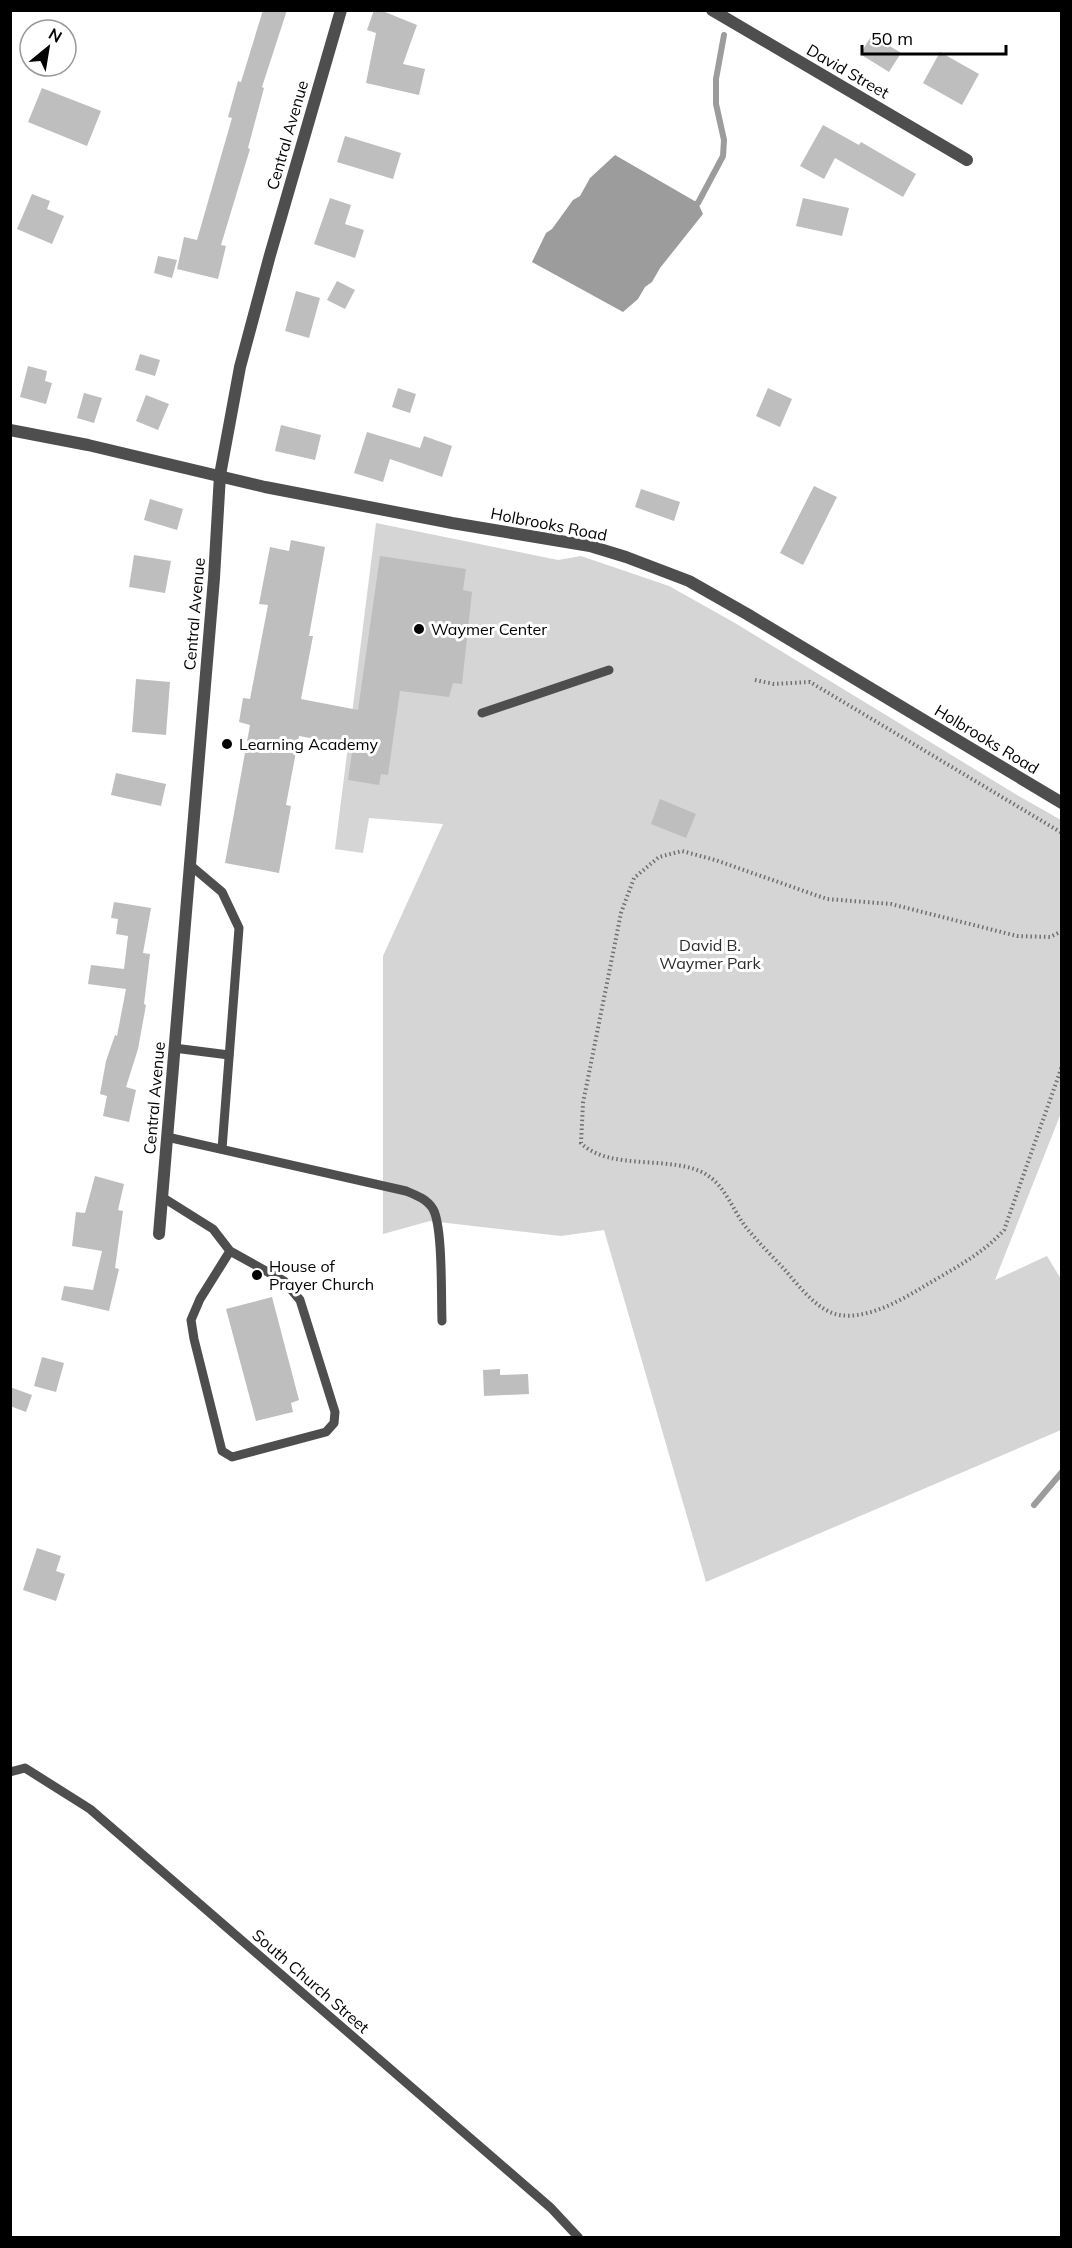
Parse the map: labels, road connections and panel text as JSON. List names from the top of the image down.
{
  "streets": {
    "street": ["David Street", "Central Avenue", "Holbrooks Road"],
    "lane": ["South Church Street"]
  },
  "crossings": [
    ["Central Avenue", "Holbrooks Road"]
  ],
  "parks": ["David B. Waymer Park"],
  "places": ["Waymer Center", "Learning Academy", "House of Prayer Church"],
  "scale_bar": "50 m",
  "north": "top right"
}
